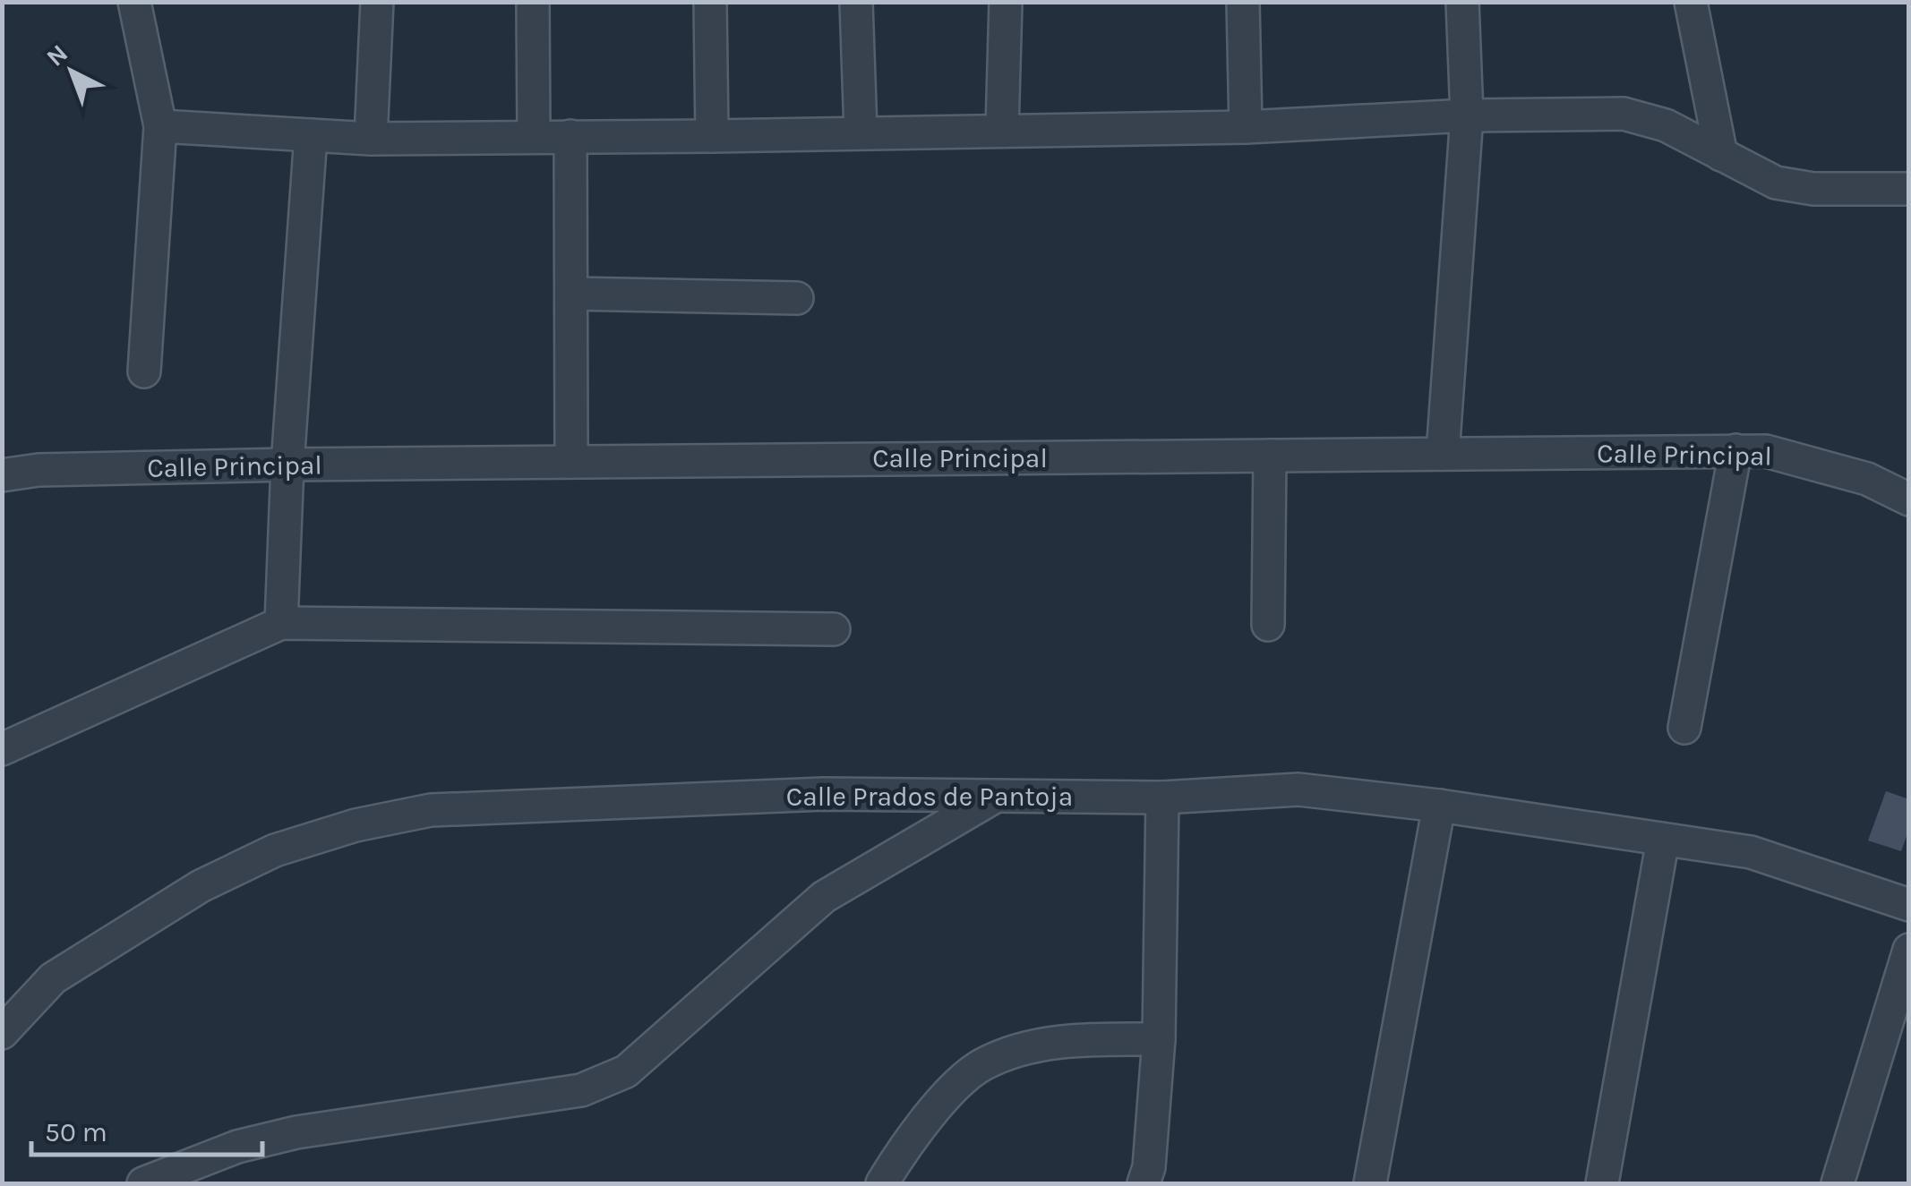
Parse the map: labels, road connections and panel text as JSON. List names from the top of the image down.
{
  "streets": {
    "street": ["Calle Principal", "Calle Prados de Pantoja"]
  },
  "scale_bar": "50 m",
  "north": "top left"
}
